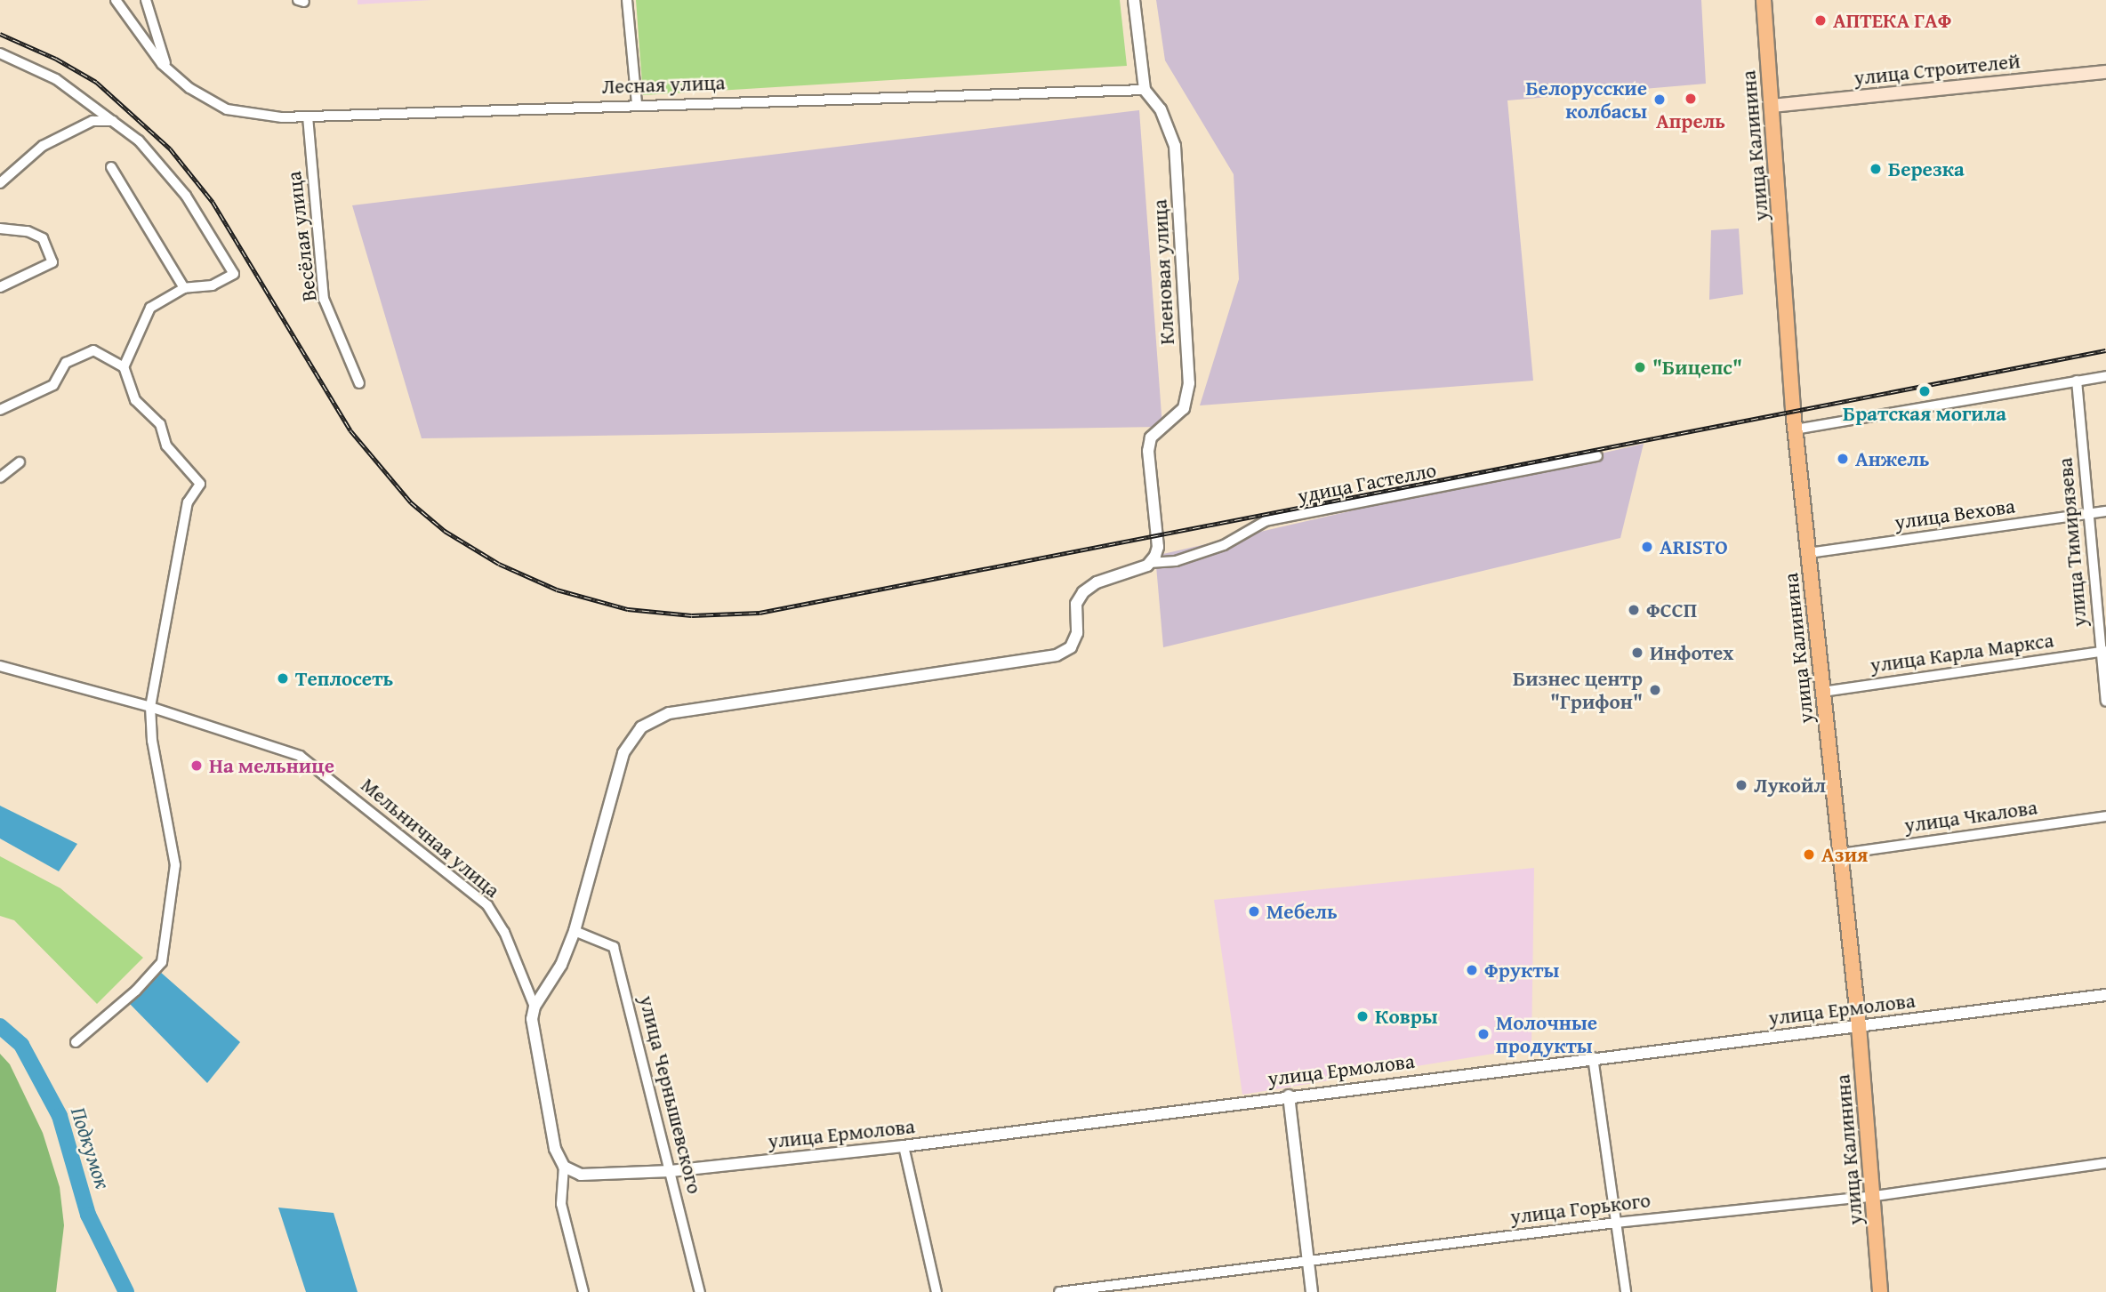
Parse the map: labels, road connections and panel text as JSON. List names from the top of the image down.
{
  "streets": {
    "main road": ["улица Строителей", "улица Калинина"],
    "street": [
      "Лесная улица",
      "Весёлая улица",
      "Кленовая улица",
      "удица Гастелло",
      "улица Вехова",
      "улица Тимирязева",
      "улица Карла Маркса",
      "улица Чкалова",
      "Мельничная улица",
      "улица Ермолова",
      "улица Чернышевского",
      "улица Горького"
    ]
  },
  "crossings": [
    ["улица Строителей", "улица Калинина"],
    ["Лесная улица", "Весёлая улица"],
    ["Лесная улица", "Кленовая улица"],
    ["улица Калинина", "улица Вехова"],
    ["улица Калинина", "улица Карла Маркса"],
    ["улица Калинина", "улица Чкалова"],
    ["улица Калинина", "улица Ермолова"],
    ["улица Калинина", "улица Горького"],
    ["Кленовая улица", "удица Гастелло"],
    ["улица Вехова", "улица Тимирязева"],
    ["улица Тимирязева", "улица Карла Маркса"],
    ["улица Ермолова", "улица Чернышевского"]
  ],
  "water": ["Подкумок"],
  "places": [
    "АПТЕКА ГАФ",
    "Апрель",
    "Белорусские колбасы",
    "Березка",
    "\"Бицепс\"",
    "Братская могила",
    "Анжель",
    "ARISTO",
    "ФССП",
    "Инфотех",
    "Теплосеть",
    "Бизнес центр \"Грифон\"",
    "На мельнице",
    "Лукойл",
    "Азия",
    "Мебель",
    "Фрукты",
    "Ковры",
    "Молочные продукты"
  ]
}
